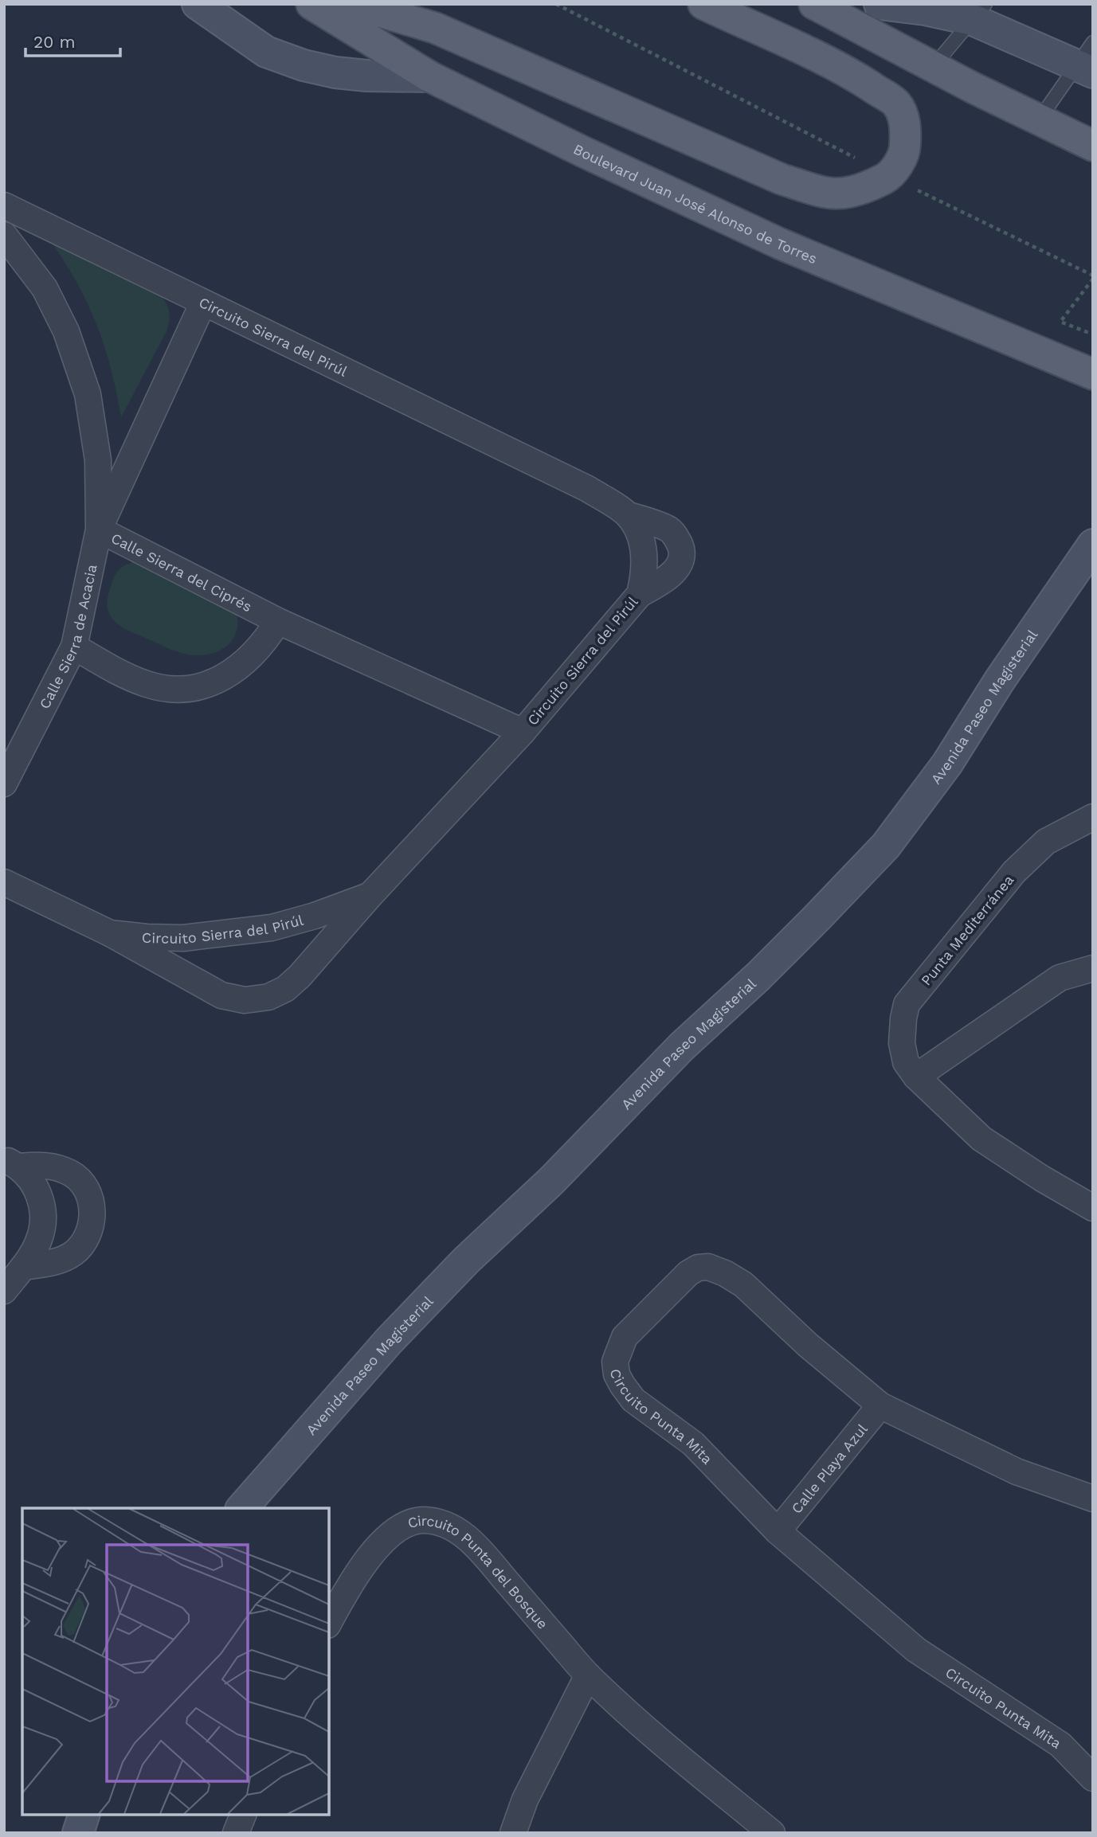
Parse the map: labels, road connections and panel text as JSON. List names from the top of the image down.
{
  "streets": {
    "main road": ["Boulevard Juan José Alonso de Torres"],
    "street": [
      "Circuito Sierra del Pirúl",
      "Calle Sierra del Ciprés",
      "Calle Sierra de Acacia",
      "Avenida Paseo Magisterial",
      "Punta Mediterránea",
      "Circuito Punta Mita",
      "Calle Playa Azul",
      "Circuito Punta del Bosque"
    ]
  },
  "crossings": [
    ["Circuito Sierra del Pirúl", "Calle Sierra del Ciprés"],
    ["Circuito Sierra del Pirúl", "Calle Sierra de Acacia"],
    ["Calle Sierra del Ciprés", "Calle Sierra de Acacia"],
    ["Circuito Punta Mita", "Calle Playa Azul"]
  ],
  "scale_bar": "20 m"
}
